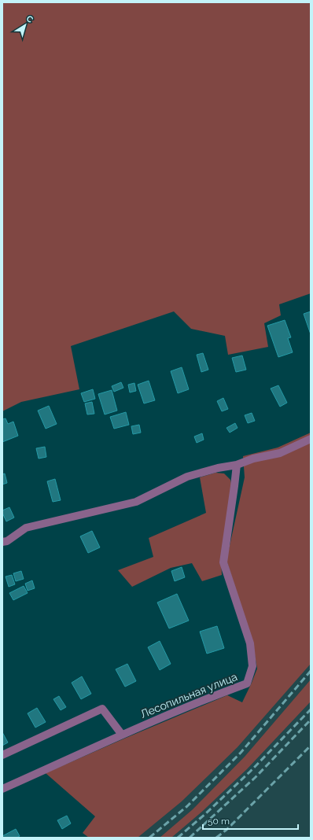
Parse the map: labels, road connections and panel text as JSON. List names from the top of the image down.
{
  "streets": {
    "street": ["Лесопильная улица"]
  },
  "scale_bar": "50 m",
  "north": "top right"
}
